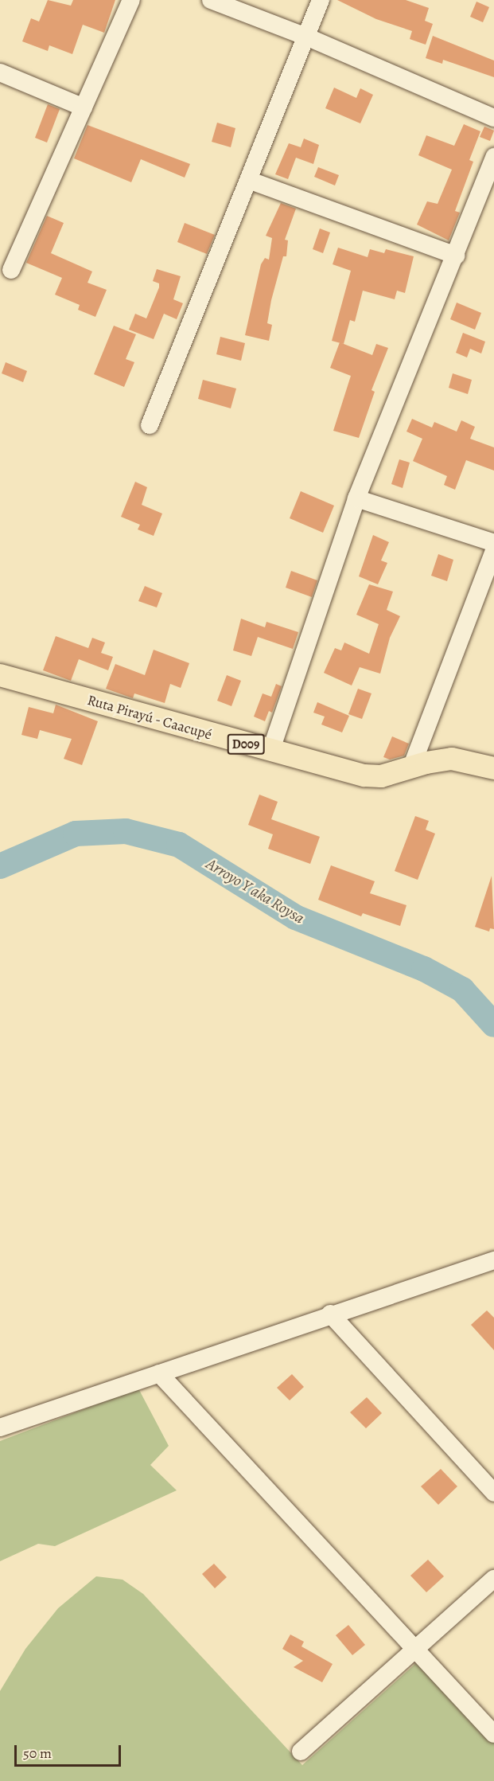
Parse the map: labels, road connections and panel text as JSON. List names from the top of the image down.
{
  "streets": {
    "main road": ["Ruta Pirayú - Caacupé", "D009"]
  },
  "water": ["Arroyo Y aka Roysa"],
  "scale_bar": "50 m"
}
